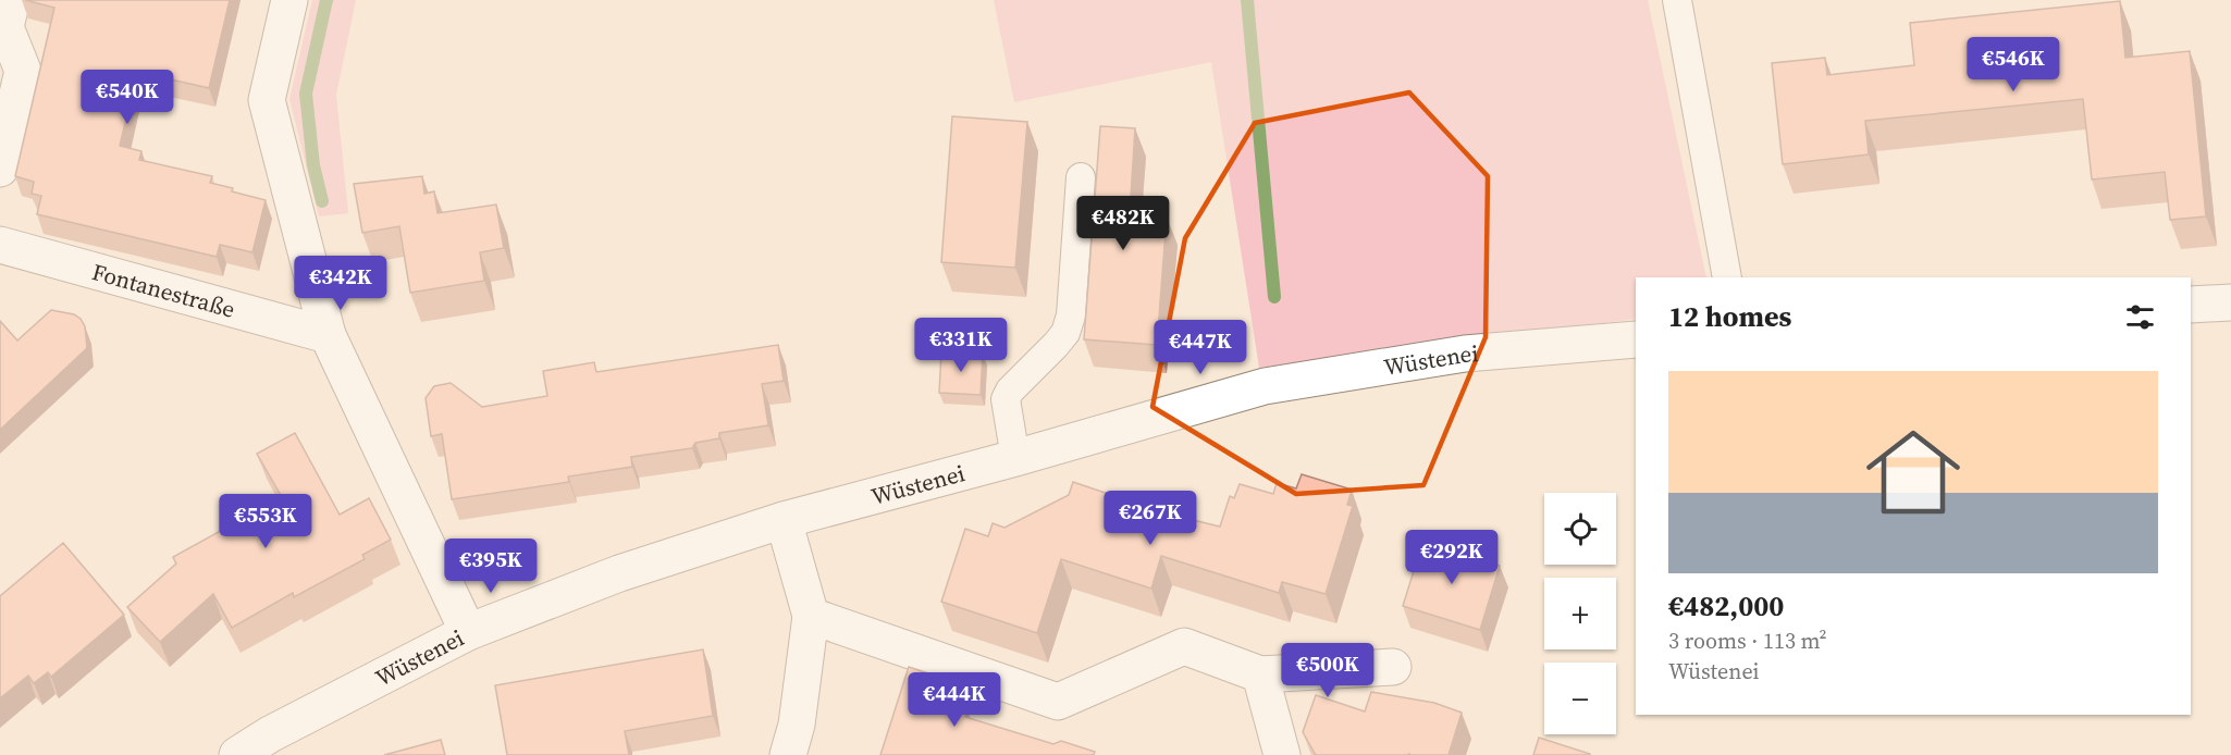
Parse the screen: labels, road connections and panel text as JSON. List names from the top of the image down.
{
  "streets": {
    "street": ["Fontanestraße", "Wüstenei"]
  },
  "page": {
    "price": [
      "€546K",
      "€540K",
      "€482K",
      "€342K",
      "€331K",
      "€447K",
      "€267K",
      "€553K",
      "€292K",
      "€395K",
      "€500K",
      "€444K"
    ],
    "heading": "12 homes",
    "list": [
      {
        "name": "€482,000",
        "note": "3 rooms · 113 m² · Wüstenei"
      }
    ],
    "map_buttons": ["+", "−"]
  }
}
